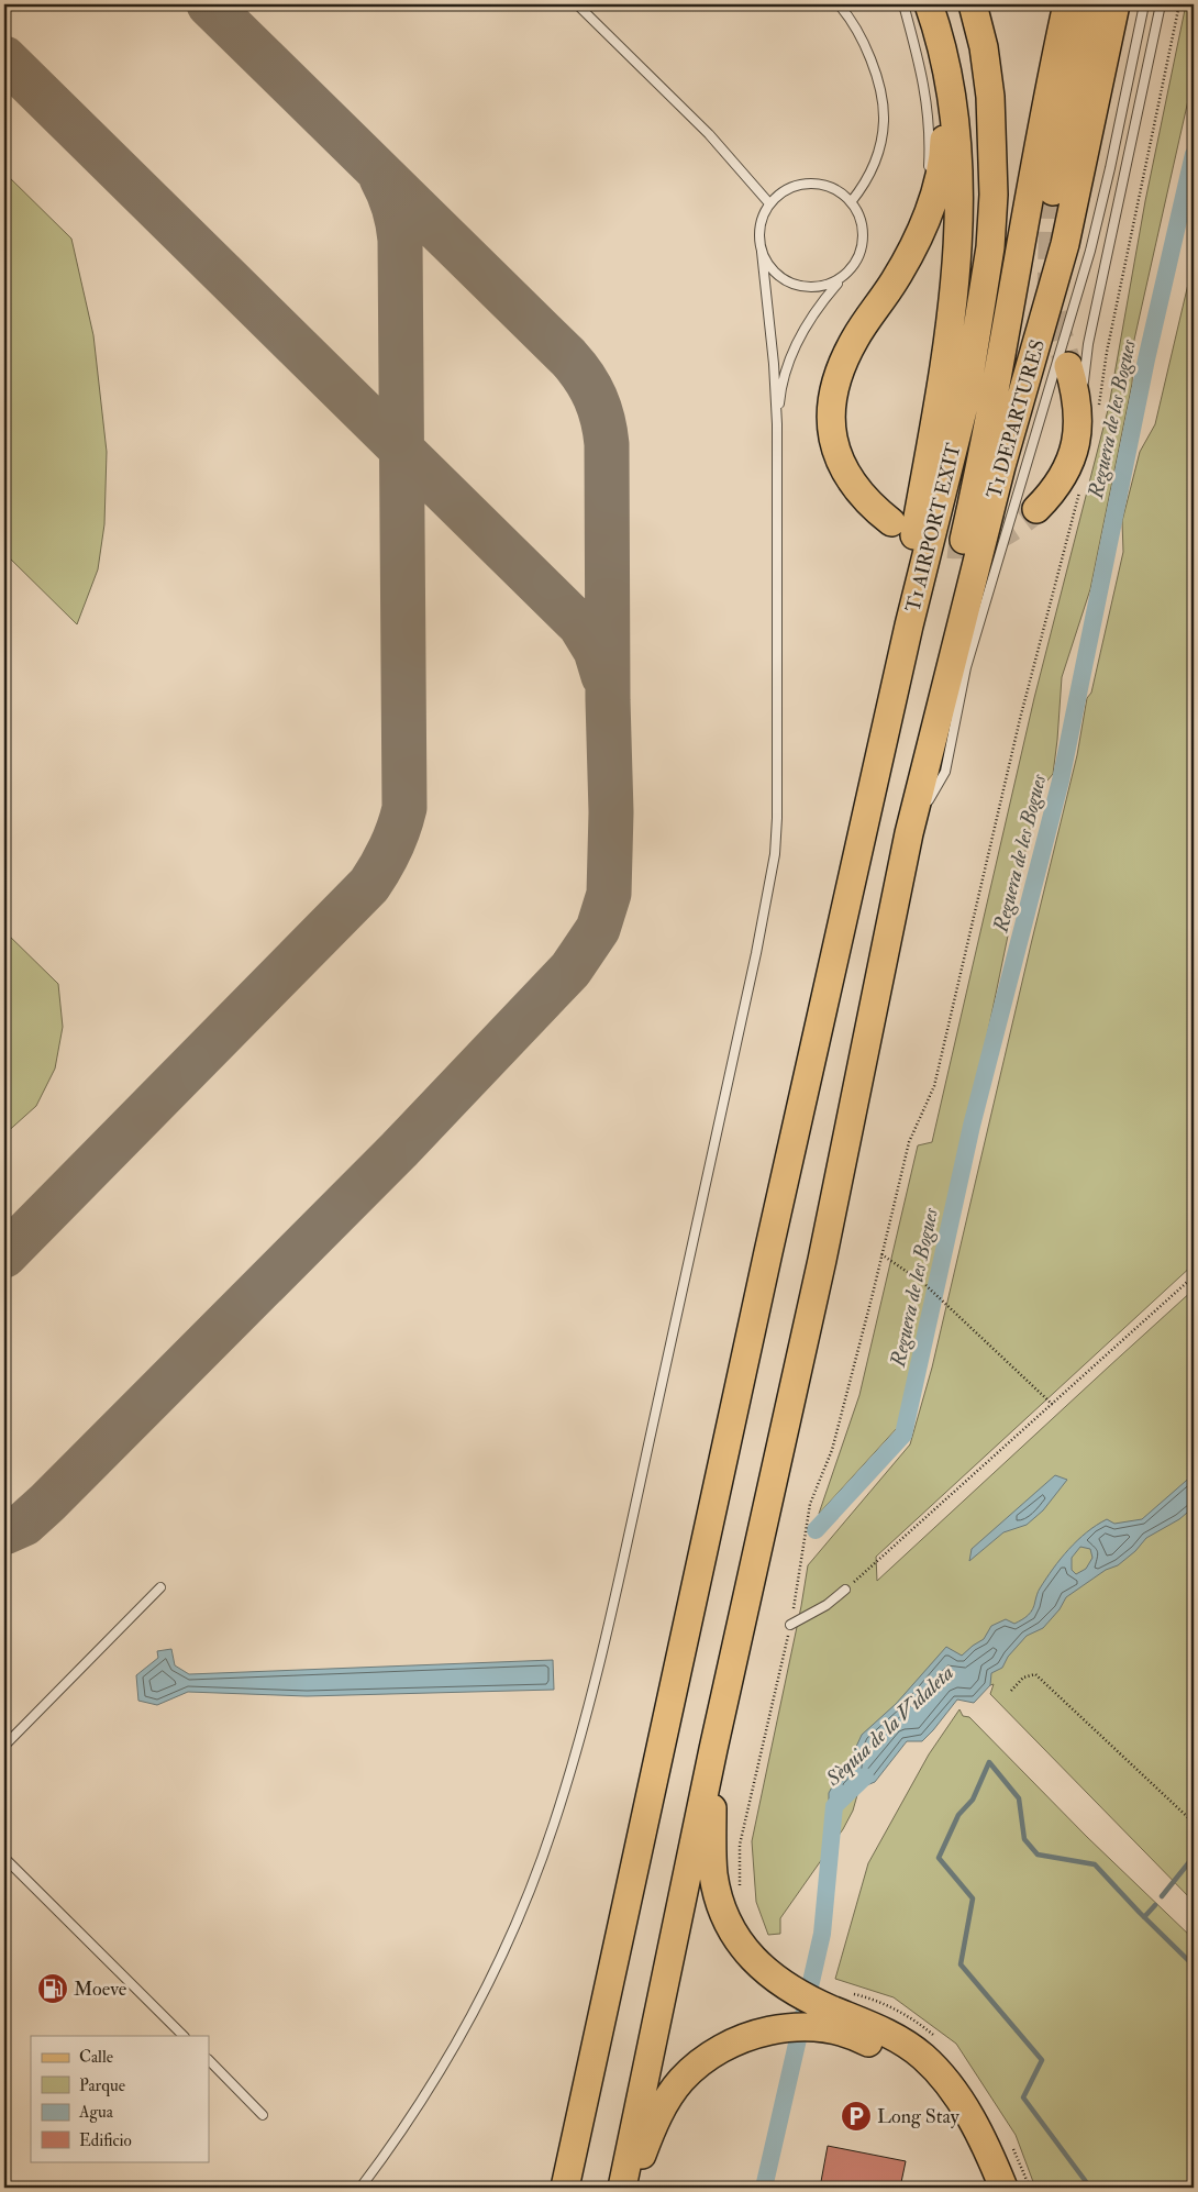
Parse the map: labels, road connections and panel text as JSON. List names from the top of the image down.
{
  "streets": {
    "main road": ["T1 DEPARTURES", "T1 AIRPORT EXIT"]
  },
  "water": ["Reguera de les Bogues", "Sèquia de la Vidaleta"],
  "places": {
    "fuel station": ["Moeve"],
    "parking": ["Long Stay"]
  },
  "legend": [
    "Calle",
    "Parque",
    "Agua",
    "Edificio"
  ]
}
